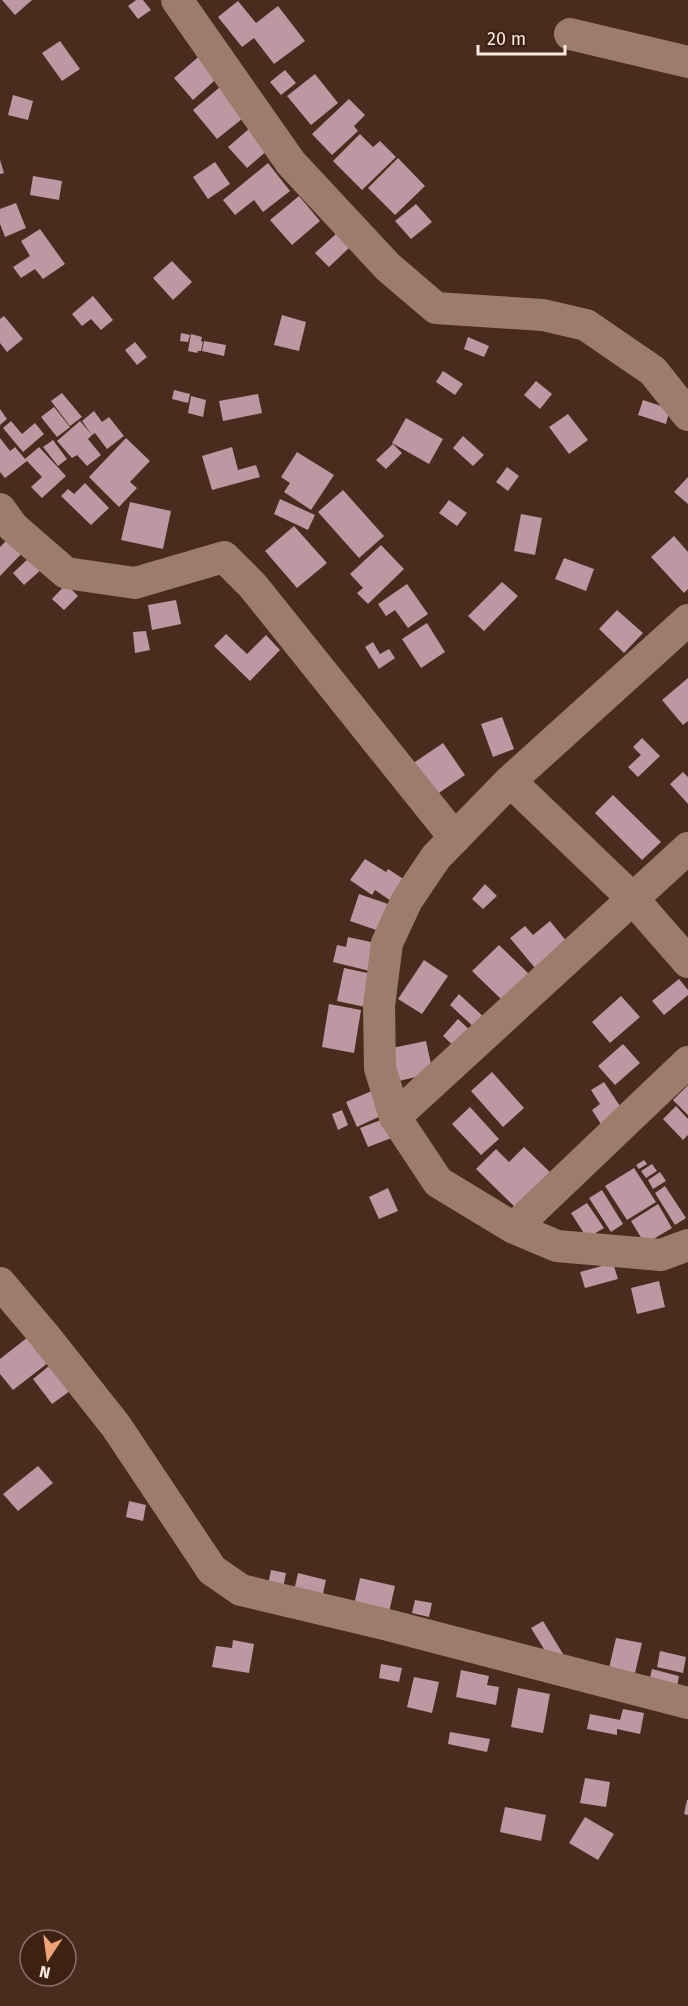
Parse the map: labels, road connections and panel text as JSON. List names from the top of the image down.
{
  "scale_bar": "20 m",
  "north": "bottom"
}
